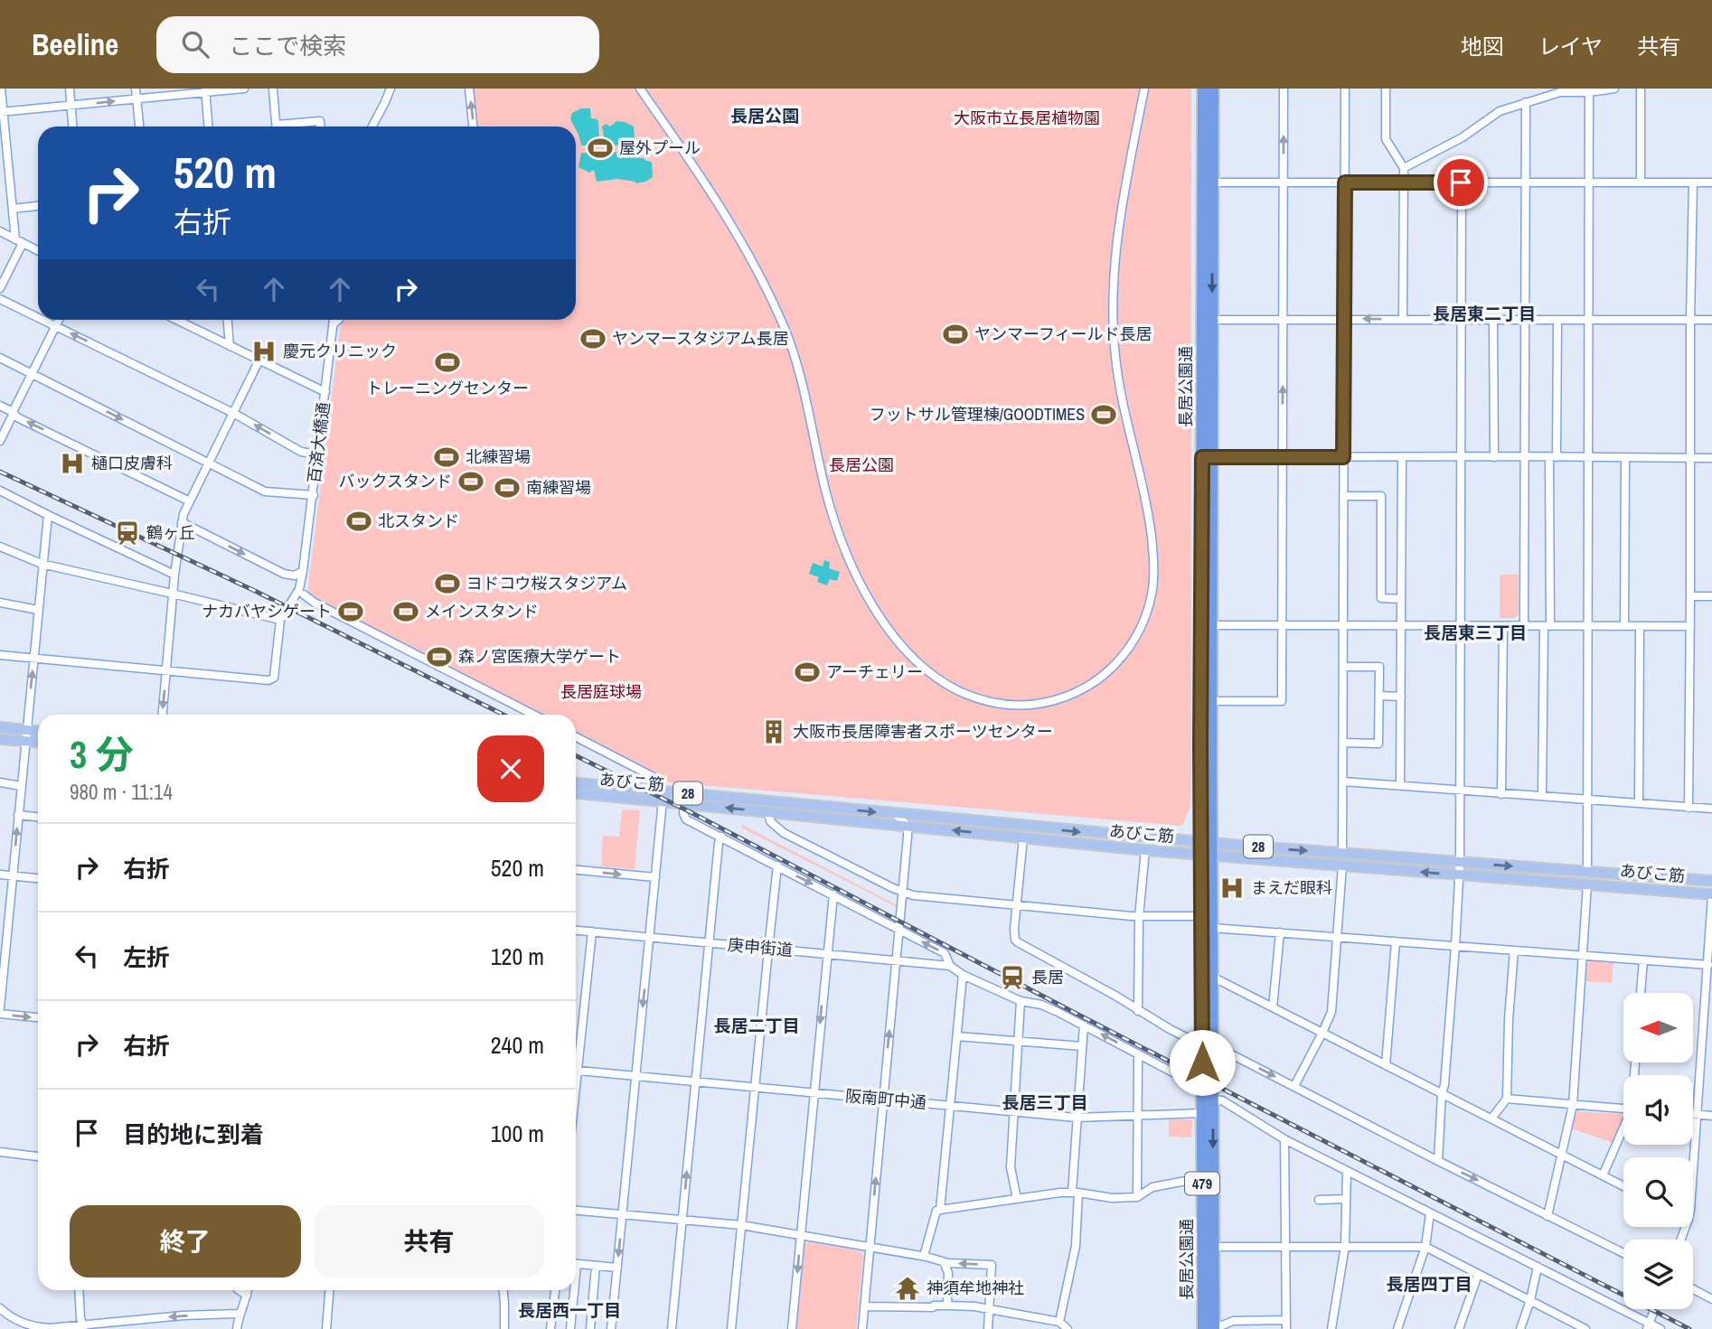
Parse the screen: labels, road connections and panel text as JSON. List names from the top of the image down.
{
  "streets": {
    "highway": ["長居公園通", "479"],
    "main road": ["あびこ筋", "28"],
    "street": ["百済大橋通", "庚申街道", "阪南町中通"]
  },
  "crossings": [
    ["長居公園通", "あびこ筋"],
    ["長居公園通", "阪南町中通"]
  ],
  "districts": [
    "長居公園",
    "長居東二丁目",
    "長居東三丁目",
    "長居二丁目",
    "長居三丁目",
    "長居四丁目",
    "長居西一丁目"
  ],
  "parks": ["大阪市立長居植物園", "長居公園", "長居庭球場"],
  "places": {
    "sports": [
      "屋外プール",
      "ヤンマーフィールド長居",
      "ヤンマースタジアム長居",
      "トレーニングセンター",
      "フットサル管理棟/GOODTIMES",
      "北練習場",
      "バックスタンド",
      "南練習場",
      "北スタンド",
      "ヨドコウ桜スタジアム",
      "ナカバヤシゲート",
      "メインスタンド",
      "森ノ宮医療大学ゲート",
      "アーチェリー"
    ],
    "hospital": ["慶元クリニック", "樋口皮膚科", "まえだ眼科"],
    "station": ["鶴ヶ丘", "長居"],
    "building": ["大阪市長居障害者スポーツセンター"],
    "temple": ["神須牟地神社"]
  },
  "north": "left",
  "page": {
    "header": "Beeline",
    "search": "ここで検索",
    "nav": ["地図", "レイヤ", "共有"],
    "turn": ["520 m", "右折"],
    "heading": ["3 分", "980 m · 11:14"],
    "list": [
      {
        "name": "右折",
        "value": "520 m"
      },
      {
        "name": "左折",
        "value": "120 m"
      },
      {
        "name": "右折",
        "value": "240 m"
      },
      {
        "name": "目的地に到着",
        "value": "100 m"
      }
    ],
    "buttons": ["終了", "共有"]
  }
}
